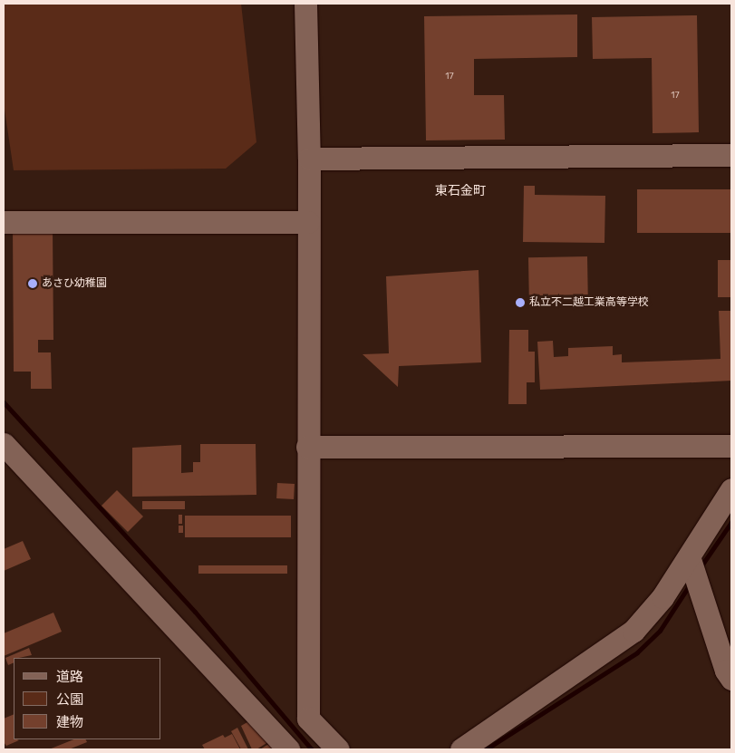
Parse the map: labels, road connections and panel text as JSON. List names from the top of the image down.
{
  "districts": ["東石金町"],
  "places": ["あさひ幼稚園", "私立不二越工業高等学校"],
  "house_numbers": ["17", "17"],
  "legend": ["道路", "公園", "建物"]
}
